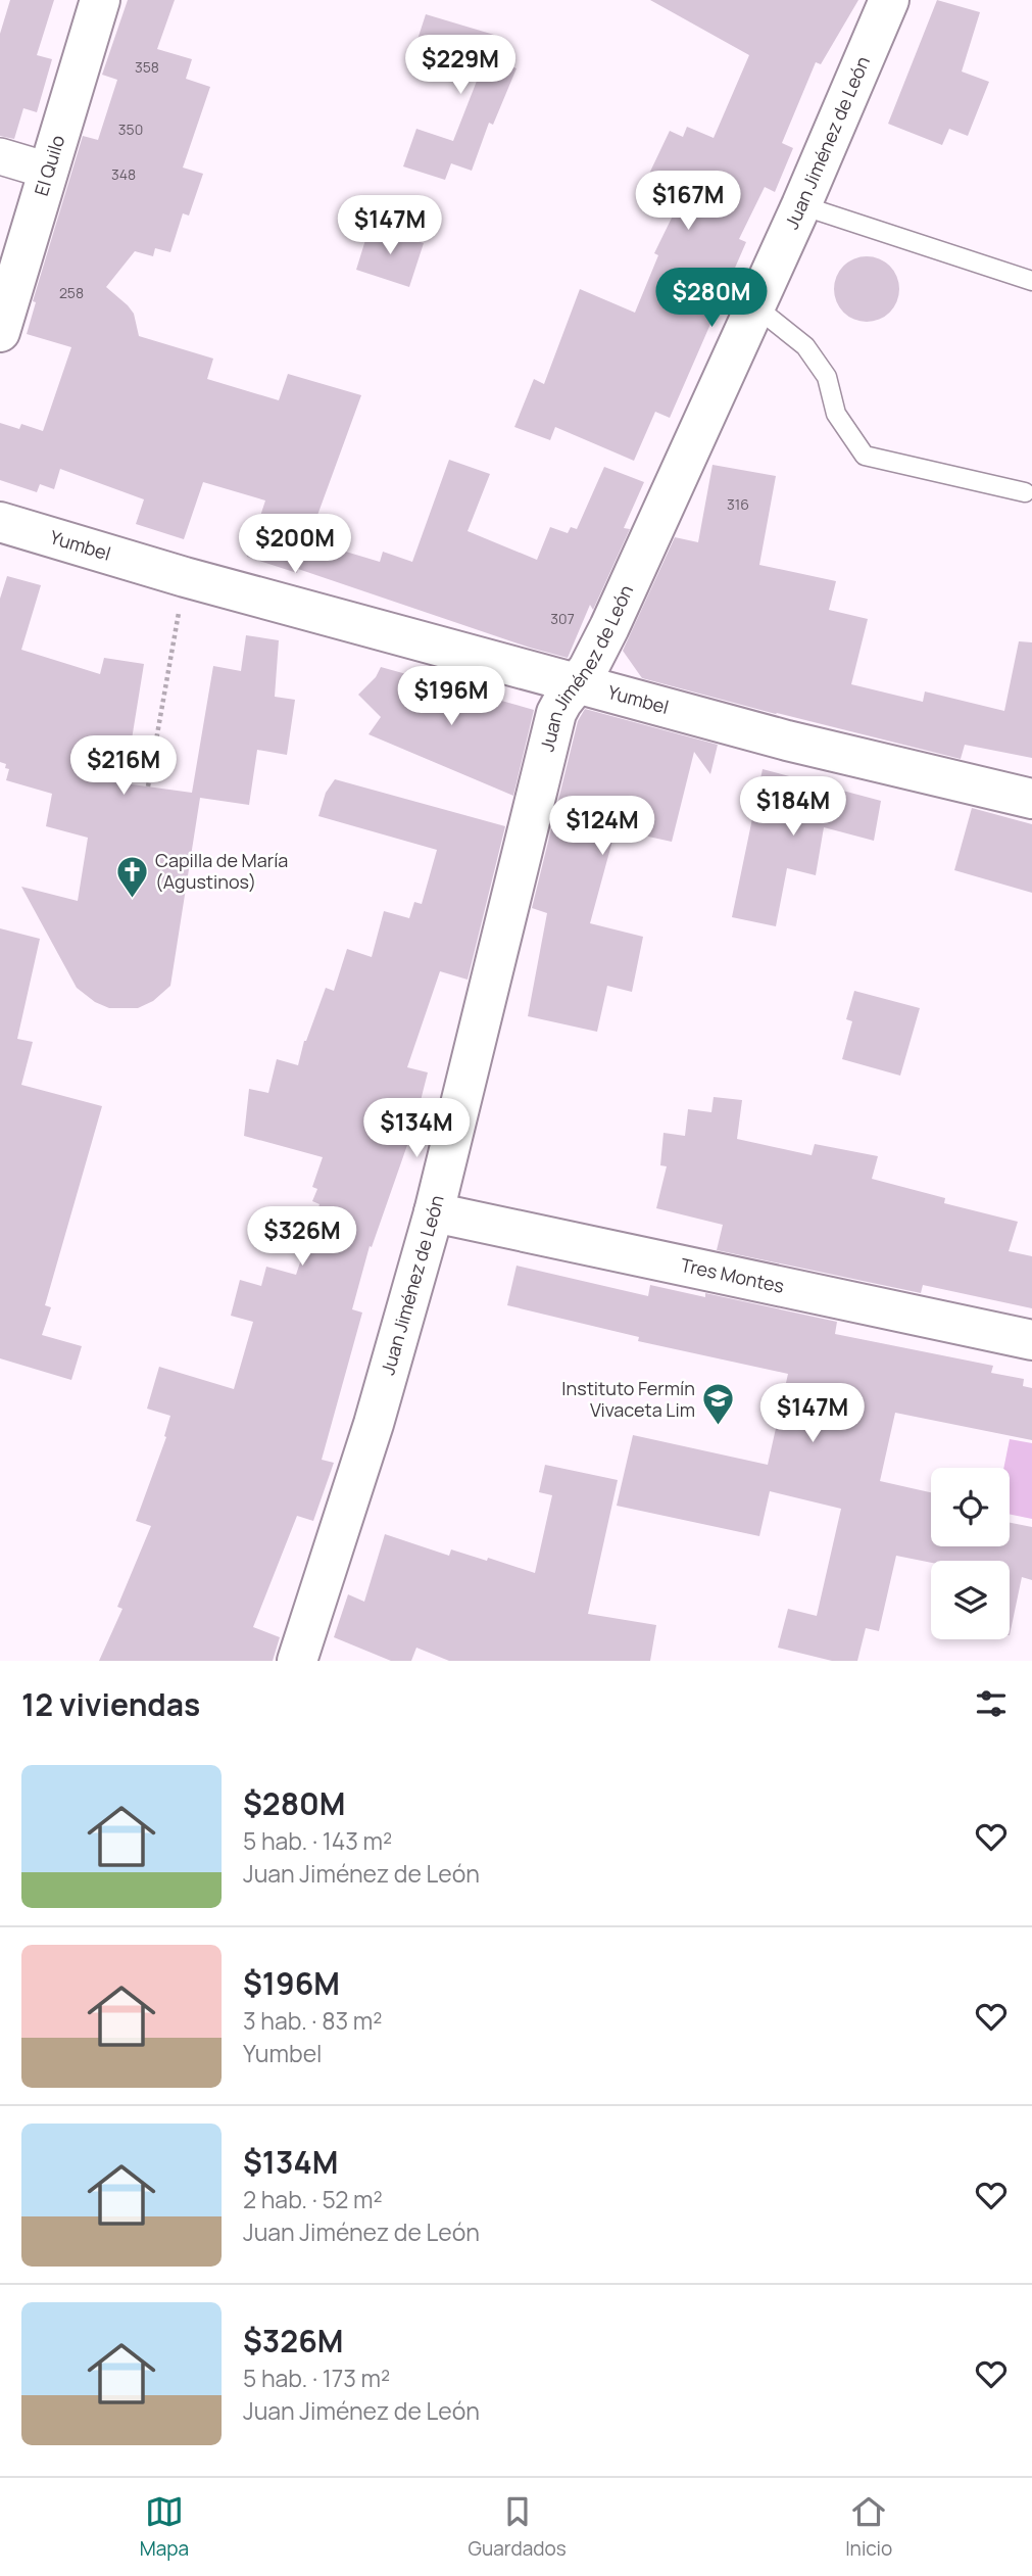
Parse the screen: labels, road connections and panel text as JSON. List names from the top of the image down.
{
  "streets": {
    "main road": [
      "Juan Jiménez de León",
      "El Quilo",
      "Yumbel",
      "Tres Montes"
    ]
  },
  "crossings": [
    ["Juan Jiménez de León", "Yumbel"],
    ["Juan Jiménez de León", "Tres Montes"]
  ],
  "places": {
    "church": ["Capilla de María (Agustinos)"],
    "school or university": ["Instituto Fermín Vivaceta Lim"]
  },
  "house_numbers": [
    "358",
    "350",
    "348",
    "258",
    "316",
    "307"
  ],
  "page": {
    "price": [
      "$229M",
      "$167M",
      "$147M",
      "$280M",
      "$200M",
      "$196M",
      "$216M",
      "$184M",
      "$124M",
      "$134M",
      "$326M",
      "$147M"
    ],
    "heading": "12 viviendas",
    "list": [
      {
        "name": "$280M",
        "note": "5 hab. · 143 m² · Juan Jiménez de León"
      },
      {
        "name": "$196M",
        "note": "3 hab. · 83 m² · Yumbel"
      },
      {
        "name": "$134M",
        "note": "2 hab. · 52 m² · Juan Jiménez de León"
      },
      {
        "name": "$326M",
        "note": "5 hab. · 173 m² · Juan Jiménez de León"
      }
    ],
    "tabs": ["Mapa", "Guardados", "Inicio"]
  }
}
